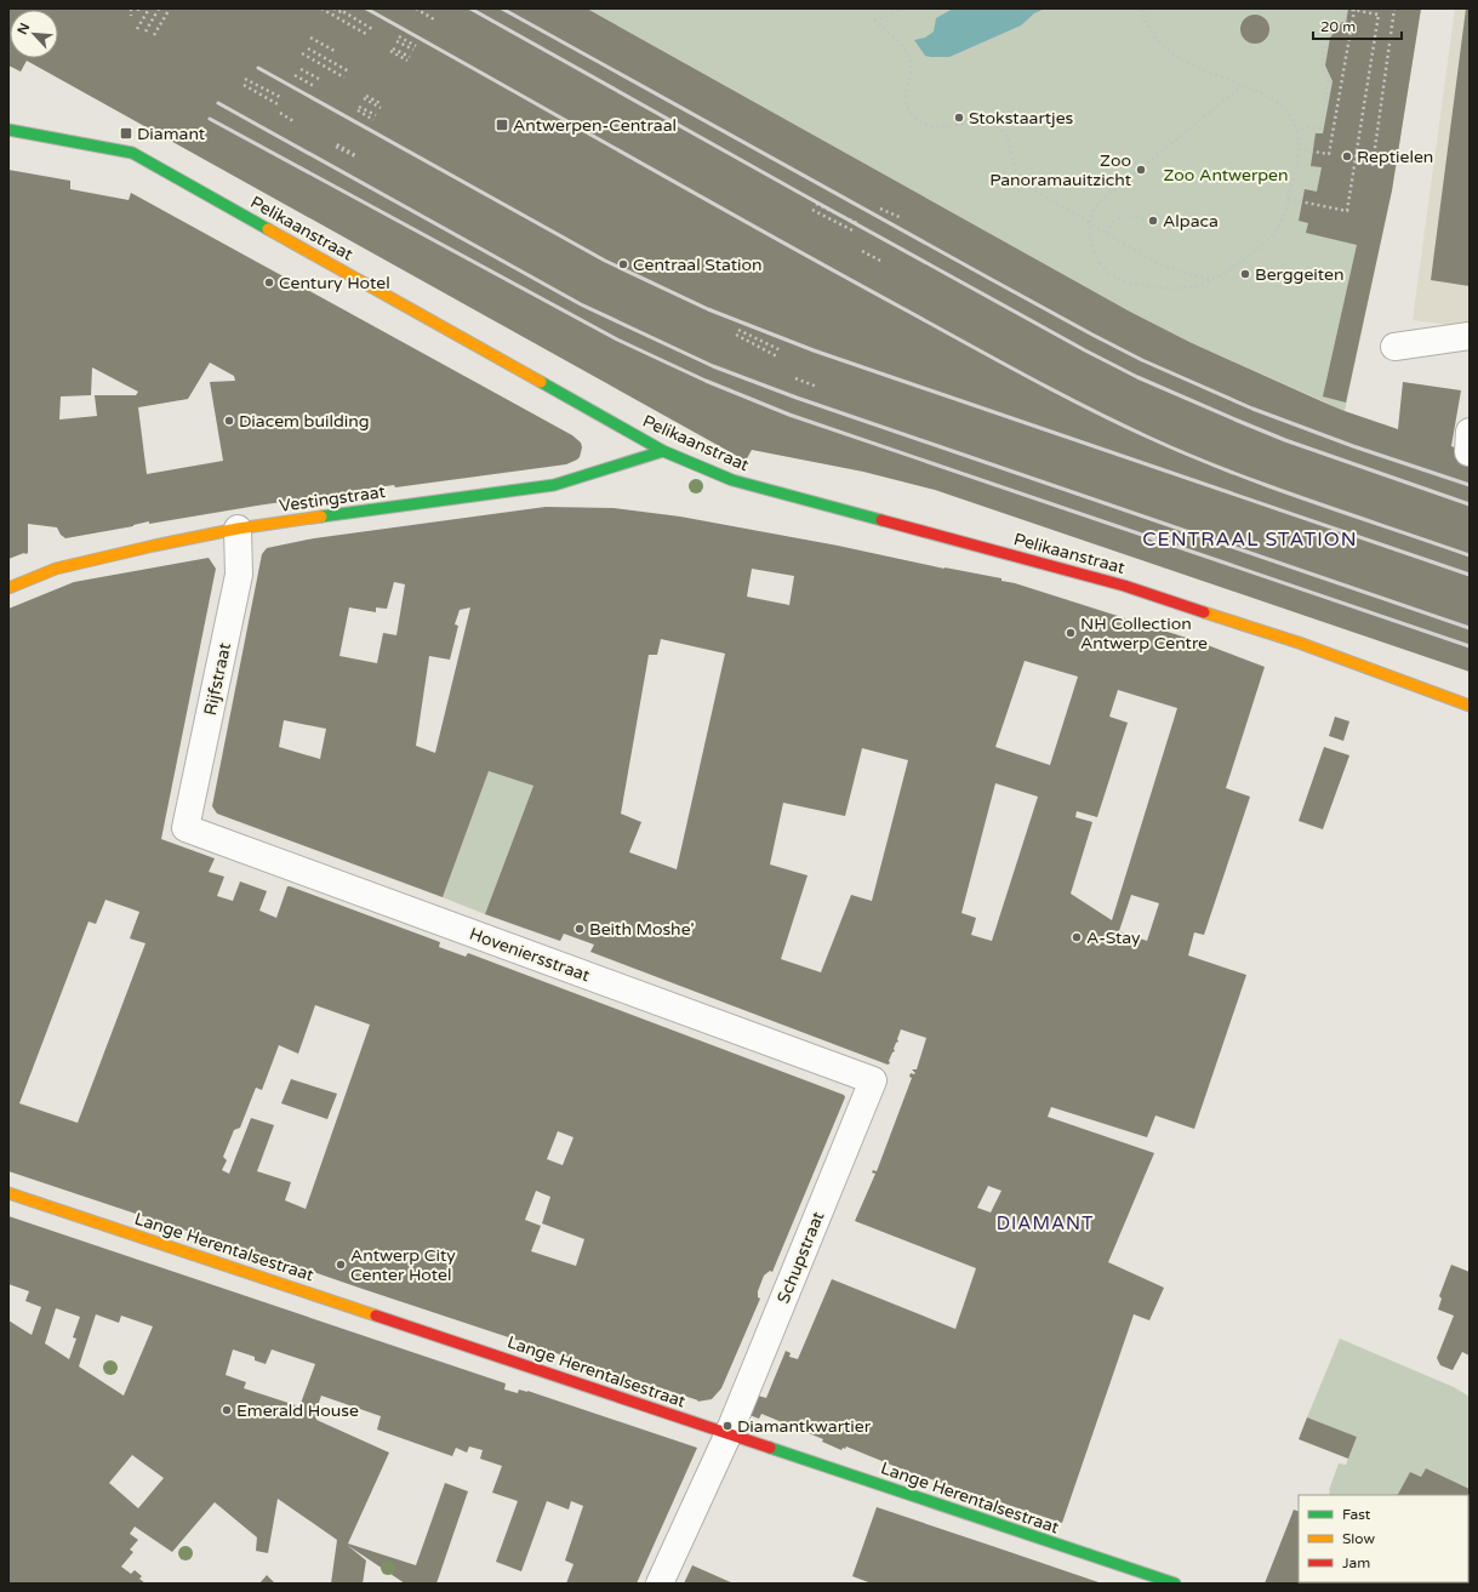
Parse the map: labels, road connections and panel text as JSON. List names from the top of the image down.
{
  "streets": {
    "street": [
      "Pelikaanstraat",
      "Vestingstraat",
      "Rijfstraat",
      "Hoveniersstraat",
      "Lange Herentalsestraat",
      "Schupstraat"
    ]
  },
  "crossings": [
    ["Pelikaanstraat", "Vestingstraat"],
    ["Vestingstraat", "Rijfstraat"],
    ["Rijfstraat", "Hoveniersstraat"],
    ["Hoveniersstraat", "Schupstraat"],
    ["Lange Herentalsestraat", "Schupstraat"]
  ],
  "districts": ["CENTRAAL STATION", "DIAMANT"],
  "parks": ["Zoo Antwerpen"],
  "places": {
    "other": [
      "Stokstaartjes",
      "Reptielen",
      "Zoo Panoramauitzicht",
      "Alpaca",
      "Centraal Station",
      "Berggeiten",
      "Century Hotel",
      "Diacem building",
      "NH Collection Antwerp Centre",
      "Beith Moshe'",
      "A-Stay",
      "Antwerp City Center Hotel",
      "Emerald House",
      "Diamantkwartier"
    ],
    "transit": ["Antwerpen-Centraal", "Diamant"]
  },
  "legend": ["Fast", "Slow", "Jam"],
  "scale_bar": "20 m",
  "north": "top left"
}
